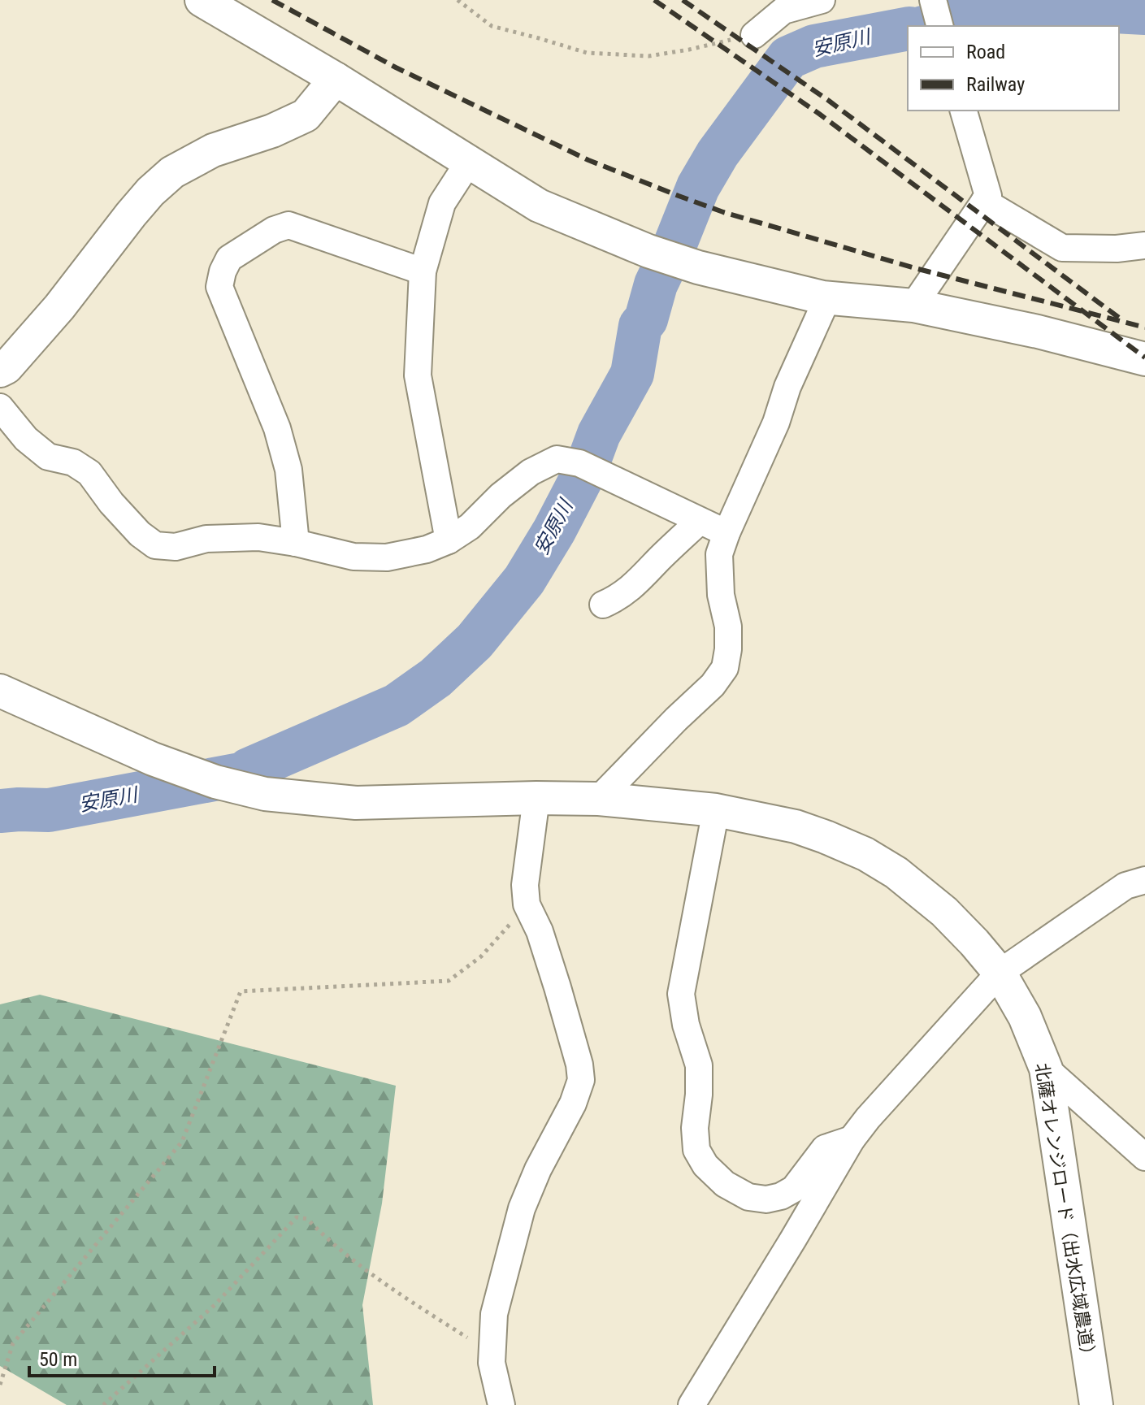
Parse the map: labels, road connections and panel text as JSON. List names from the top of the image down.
{
  "streets": {
    "street": ["北薩オレンジロード（出水広域農道）"]
  },
  "water": ["安原川"],
  "legend": ["Road", "Railway"],
  "scale_bar": "50 m"
}
